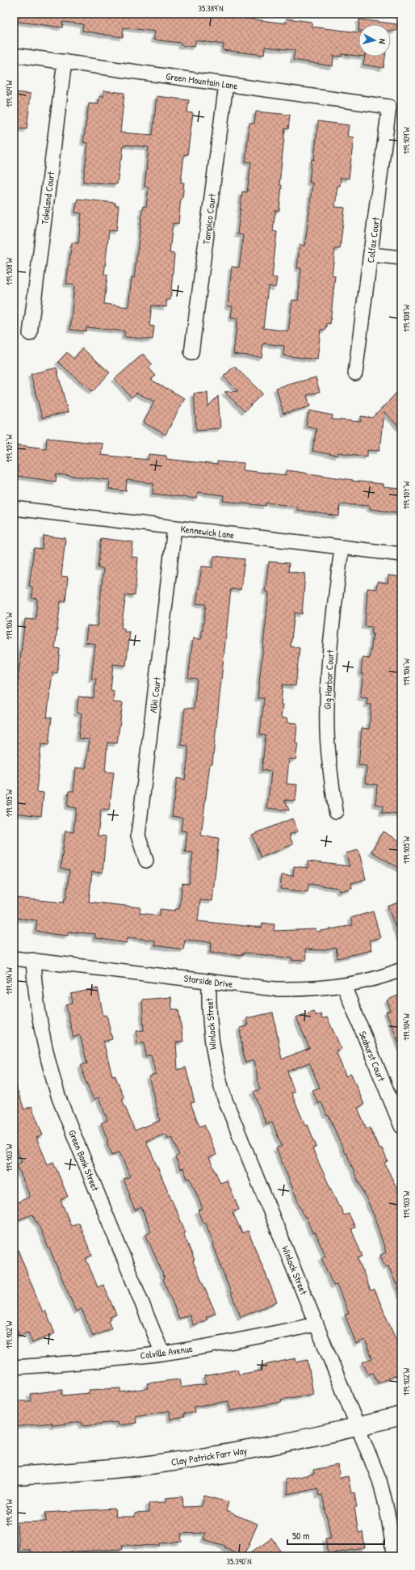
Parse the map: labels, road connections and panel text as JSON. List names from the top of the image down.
{
  "streets": {
    "street": [
      "Green Mountain Lane",
      "Tokeland Court",
      "Tampico Court",
      "Colfax Court",
      "Kennewick Lane",
      "Gig Harbor Court",
      "Alki Court",
      "Starside Drive",
      "Winlock Street",
      "Seahurst Court",
      "Green Bank Street",
      "Colville Avenue",
      "Clay Patrick Farr Way"
    ]
  },
  "crossings": [
    ["Green Mountain Lane", "Tokeland Court"],
    ["Green Mountain Lane", "Tampico Court"],
    ["Green Mountain Lane", "Colfax Court"],
    ["Kennewick Lane", "Gig Harbor Court"],
    ["Kennewick Lane", "Alki Court"],
    ["Starside Drive", "Winlock Street"],
    ["Starside Drive", "Seahurst Court"],
    ["Starside Drive", "Green Bank Street"],
    ["Winlock Street", "Colville Avenue"],
    ["Winlock Street", "Clay Patrick Farr Way"],
    ["Green Bank Street", "Colville Avenue"]
  ],
  "scale_bar": "50 m",
  "north": "right",
  "coordinates": [
    "35.389°N",
    "119.109°W",
    "119.108°W",
    "119.107°W",
    "119.106°W",
    "119.105°W",
    "119.104°W",
    "119.103°W",
    "119.102°W",
    "119.101°W",
    "35.390°N"
  ]
}
